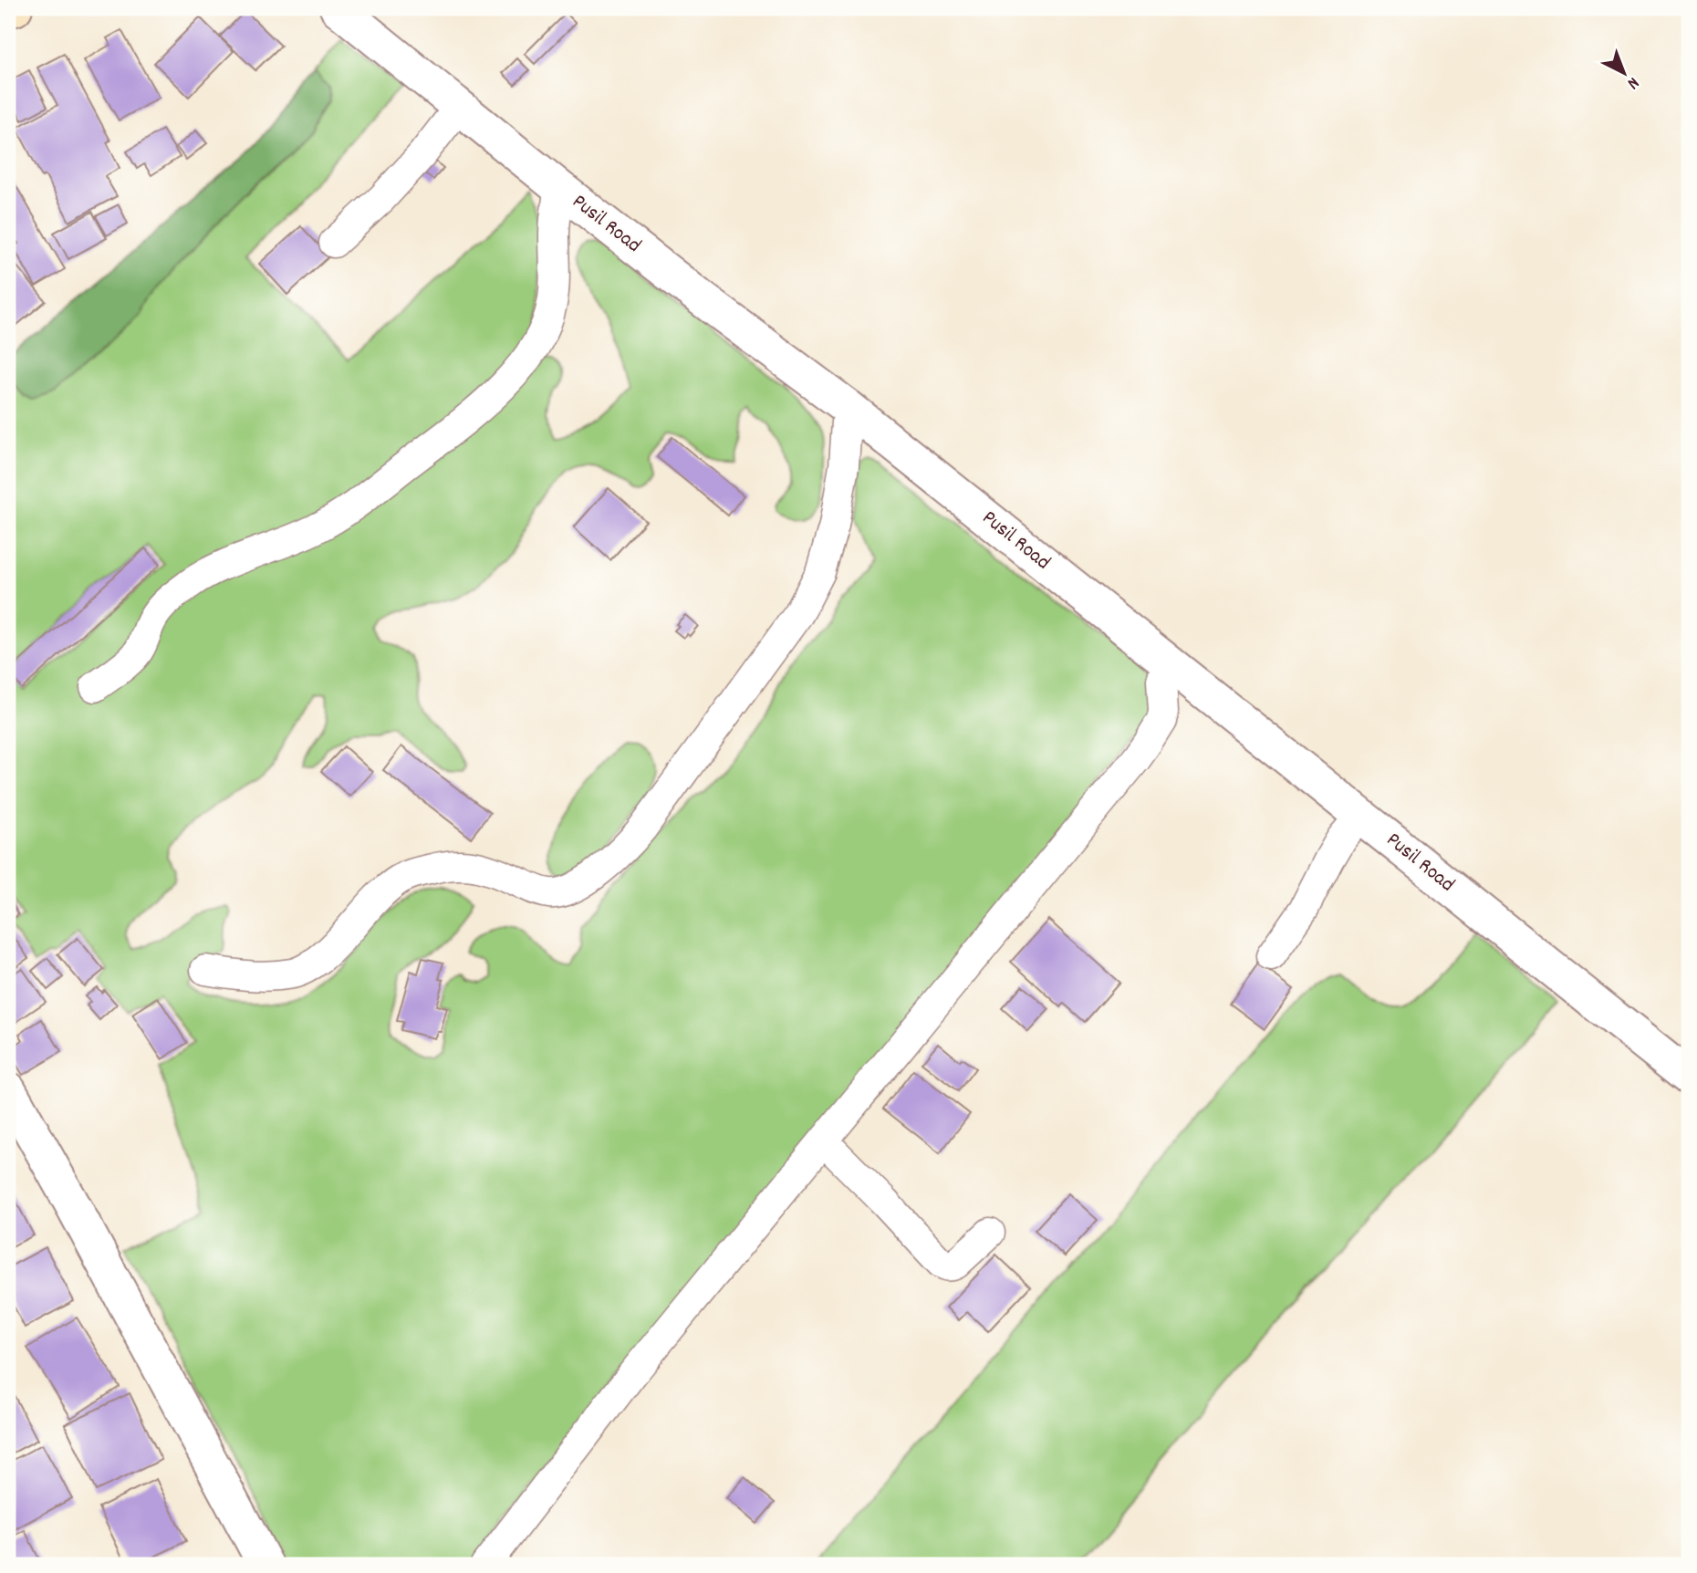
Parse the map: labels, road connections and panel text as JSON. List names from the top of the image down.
{
  "streets": {
    "street": ["Pusil Road"]
  },
  "north": "bottom right"
}
